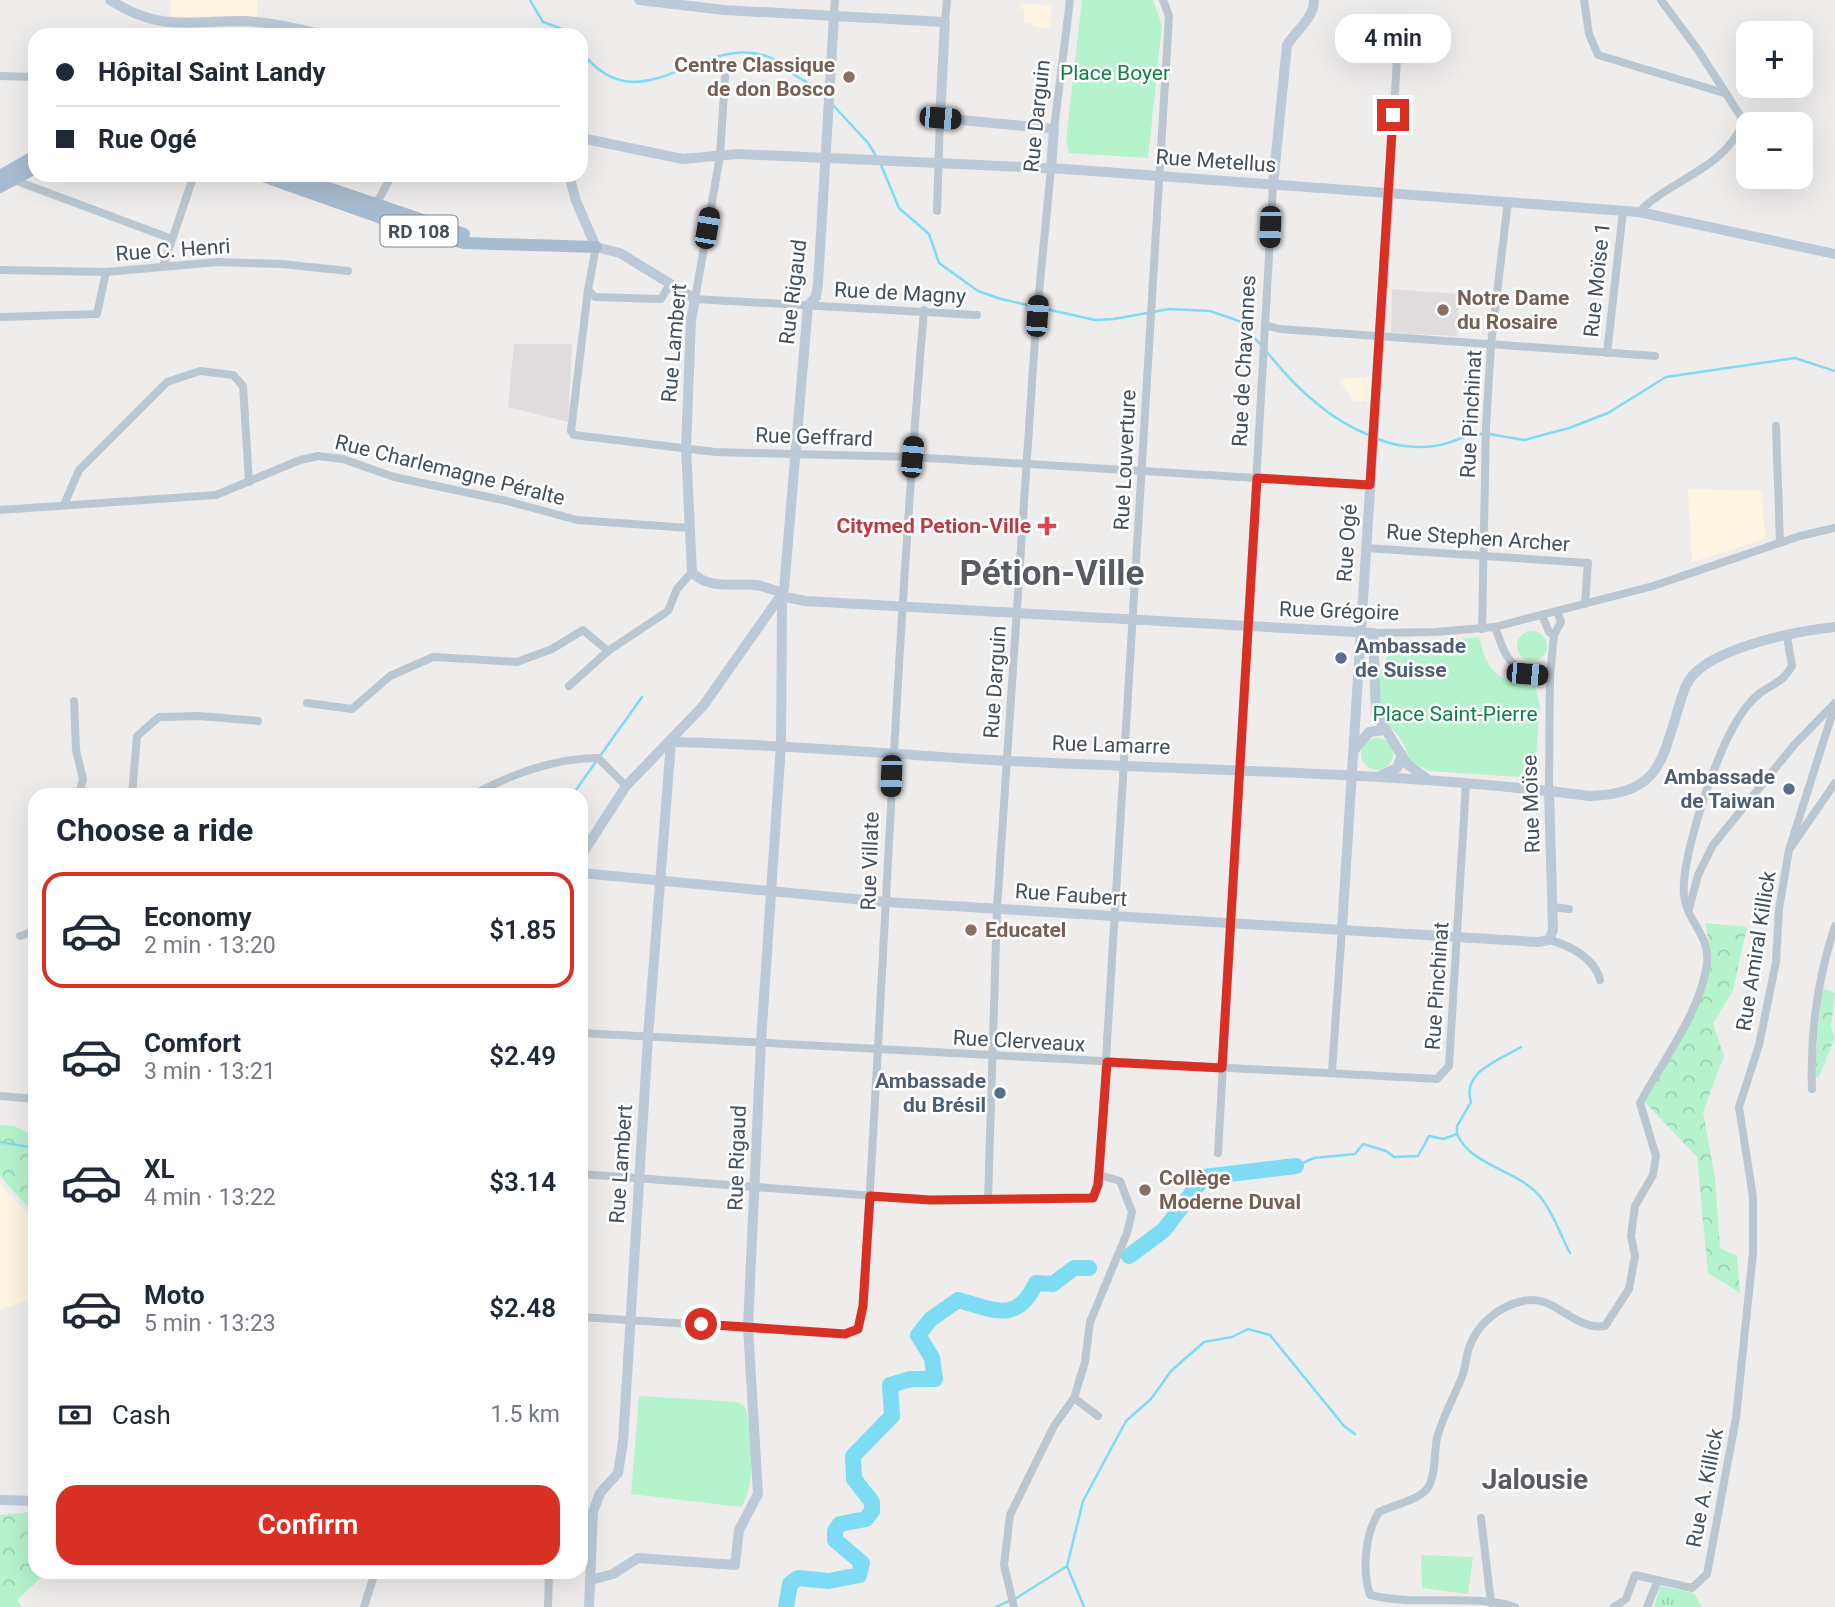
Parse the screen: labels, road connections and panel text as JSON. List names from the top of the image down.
{
  "streets": {
    "main road": ["RD 108"],
    "street": [
      "Rue Darguin",
      "Rue Metellus",
      "Rue C. Henri",
      "Rue Moïse 1",
      "Rue Rigaud",
      "Rue de Magny",
      "Rue Lambert",
      "Rue de Chavannes",
      "Rue Pinchinat",
      "Rue Geffrard",
      "Rue Louverture",
      "Rue Charlemagne Péralte",
      "Rue Stephen Archer",
      "Rue Ogé",
      "Rue Grégoire",
      "Rue Lamarre",
      "Rue Moïse",
      "Rue Villate",
      "Rue Faubert",
      "Rue Amiral Killick",
      "Rue Clerveaux",
      "Rue A. Killick"
    ]
  },
  "crossings": [
    ["Rue Darguin", "Rue Metellus"],
    ["Rue Darguin", "Rue Geffrard"],
    ["Rue Darguin", "Rue Grégoire"],
    ["Rue Darguin", "Rue Lamarre"],
    ["Rue Darguin", "Rue Faubert"],
    ["Rue Darguin", "Rue Clerveaux"],
    ["Rue Metellus", "Rue Moïse 1"],
    ["Rue Metellus", "Rue Rigaud"],
    ["Rue Metellus", "Rue Lambert"],
    ["Rue Metellus", "Rue de Chavannes"],
    ["Rue Metellus", "Rue Pinchinat"],
    ["Rue Metellus", "Rue Louverture"],
    ["Rue Metellus", "Rue Ogé"],
    ["RD 108", "Rue de Magny"],
    ["RD 108", "Rue Lambert"],
    ["RD 108", "Rue Geffrard"],
    ["Rue Rigaud", "Rue de Magny"],
    ["Rue Rigaud", "Rue Lambert"],
    ["Rue Rigaud", "Rue Geffrard"],
    ["Rue Rigaud", "Rue Grégoire"],
    ["Rue Rigaud", "Rue Lamarre"],
    ["Rue Rigaud", "Rue Villate"],
    ["Rue Rigaud", "Rue Faubert"],
    ["Rue Rigaud", "Rue Clerveaux"],
    ["Rue de Magny", "Rue Lambert"],
    ["Rue de Magny", "Rue Villate"],
    ["Rue Lambert", "Rue Geffrard"],
    ["Rue Lambert", "Rue Charlemagne Péralte"],
    ["Rue Lambert", "Rue Grégoire"],
    ["Rue Lambert", "Rue Lamarre"],
    ["Rue Lambert", "Rue Faubert"],
    ["Rue Lambert", "Rue Clerveaux"],
    ["Rue de Chavannes", "Rue Geffrard"],
    ["Rue de Chavannes", "Rue Grégoire"],
    ["Rue de Chavannes", "Rue Lamarre"],
    ["Rue de Chavannes", "Rue Faubert"],
    ["Rue de Chavannes", "Rue Clerveaux"],
    ["Rue Pinchinat", "Rue Stephen Archer"],
    ["Rue Pinchinat", "Rue Grégoire"],
    ["Rue Pinchinat", "Rue Lamarre"],
    ["Rue Pinchinat", "Rue Faubert"],
    ["Rue Pinchinat", "Rue Clerveaux"],
    ["Rue Geffrard", "Rue Louverture"],
    ["Rue Geffrard", "Rue Ogé"],
    ["Rue Geffrard", "Rue Villate"],
    ["Rue Louverture", "Rue Grégoire"],
    ["Rue Louverture", "Rue Lamarre"],
    ["Rue Louverture", "Rue Faubert"],
    ["Rue Louverture", "Rue Clerveaux"],
    ["Rue Stephen Archer", "Rue Ogé"],
    ["Rue Stephen Archer", "Rue Grégoire"],
    ["Rue Ogé", "Rue Grégoire"],
    ["Rue Ogé", "Rue Lamarre"],
    ["Rue Ogé", "Rue Faubert"],
    ["Rue Ogé", "Rue Clerveaux"],
    ["Rue Grégoire", "Rue Moïse"],
    ["Rue Grégoire", "Rue Villate"],
    ["Rue Lamarre", "Rue Moïse"],
    ["Rue Lamarre", "Rue Villate"],
    ["Rue Moïse", "Rue Faubert"],
    ["Rue Villate", "Rue Faubert"],
    ["Rue Villate", "Rue Clerveaux"],
    ["Rue Amiral Killick", "Rue A. Killick"]
  ],
  "districts": ["Pétion-Ville", "Jalousie"],
  "parks": ["Place Boyer", "Place Saint-Pierre"],
  "places": {
    "other": [
      "Centre Classique de don Bosco",
      "Notre Dame du Rosaire",
      "Ambassade de Suisse",
      "Ambassade de Taiwan",
      "Educatel",
      "Ambassade du Brésil",
      "Collège Moderne Duval"
    ],
    "health": ["Citymed Petion-Ville"]
  },
  "page": {
    "bubble": "4 min",
    "map_buttons": ["+", "−"],
    "banner": ["Hôpital Saint Landy", "Rue Ogé"],
    "heading": "Choose a ride",
    "list": [
      {
        "name": "Economy",
        "note": "2 min · 13:20",
        "value": "$1.85"
      },
      {
        "name": "Comfort",
        "note": "3 min · 13:21",
        "value": "$2.49"
      },
      {
        "name": "XL",
        "note": "4 min · 13:22",
        "value": "$3.14"
      },
      {
        "name": "Moto",
        "note": "5 min · 13:23",
        "value": "$2.48"
      }
    ],
    "pay": ["Cash", "1.5 km"],
    "buttons": "Confirm"
  }
}
